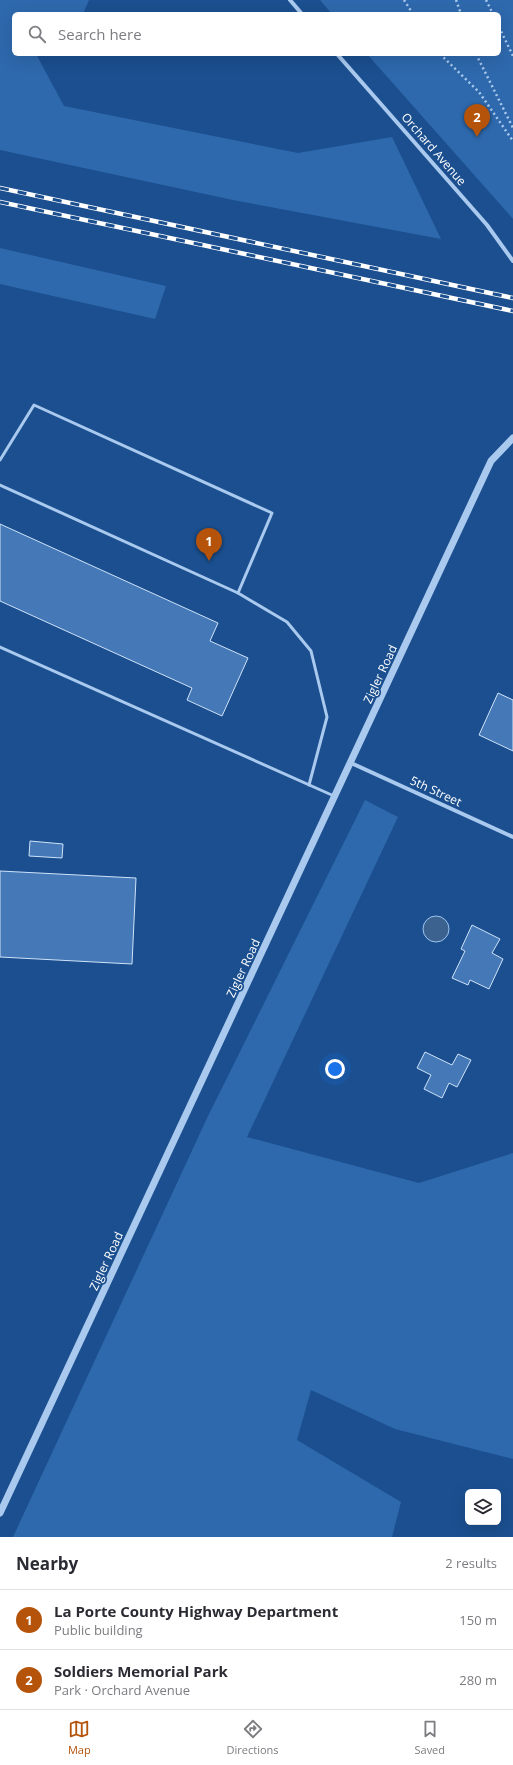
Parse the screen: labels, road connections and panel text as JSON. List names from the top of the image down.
{
  "streets": {
    "street": ["Orchard Avenue", "Zigler Road", "5th Street"]
  },
  "crossings": [
    ["Zigler Road", "5th Street"]
  ],
  "page": {
    "search": "Search here",
    "pins": ["2", "1"],
    "heading": ["Nearby", "2 results"],
    "list": [
      {
        "mark": "1",
        "name": "La Porte County Highway Department",
        "note": "Public building",
        "value": "150 m"
      },
      {
        "mark": "2",
        "name": "Soldiers Memorial Park",
        "note": "Park · Orchard Avenue",
        "value": "280 m"
      }
    ],
    "nav": ["Map", "Directions", "Saved"]
  }
}
